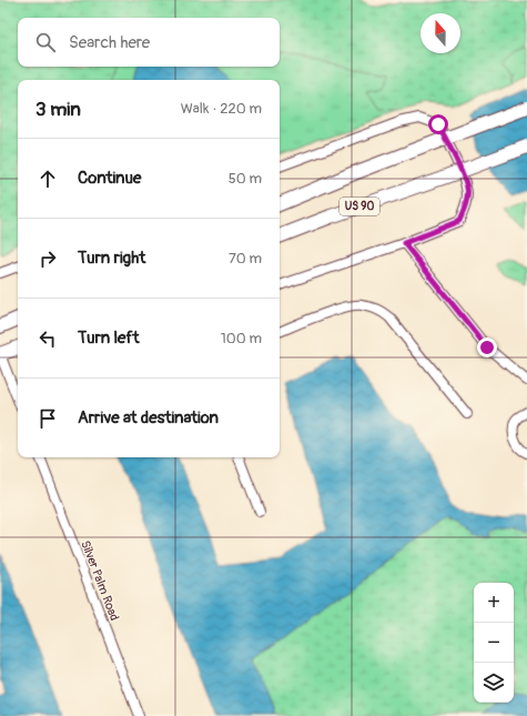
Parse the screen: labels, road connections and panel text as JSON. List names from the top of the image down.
{
  "streets": {
    "highway": ["US 90"],
    "street": ["Silver Palm Road"]
  },
  "north": "top",
  "page": {
    "search": "Search here",
    "heading": ["3 min", "Walk · 220 m"],
    "list": [
      ["Continue", "50 m"],
      ["Turn right", "70 m"],
      ["Turn left", "100 m"],
      "Arrive at destination"
    ],
    "map_buttons": ["+", "−"]
  }
}
